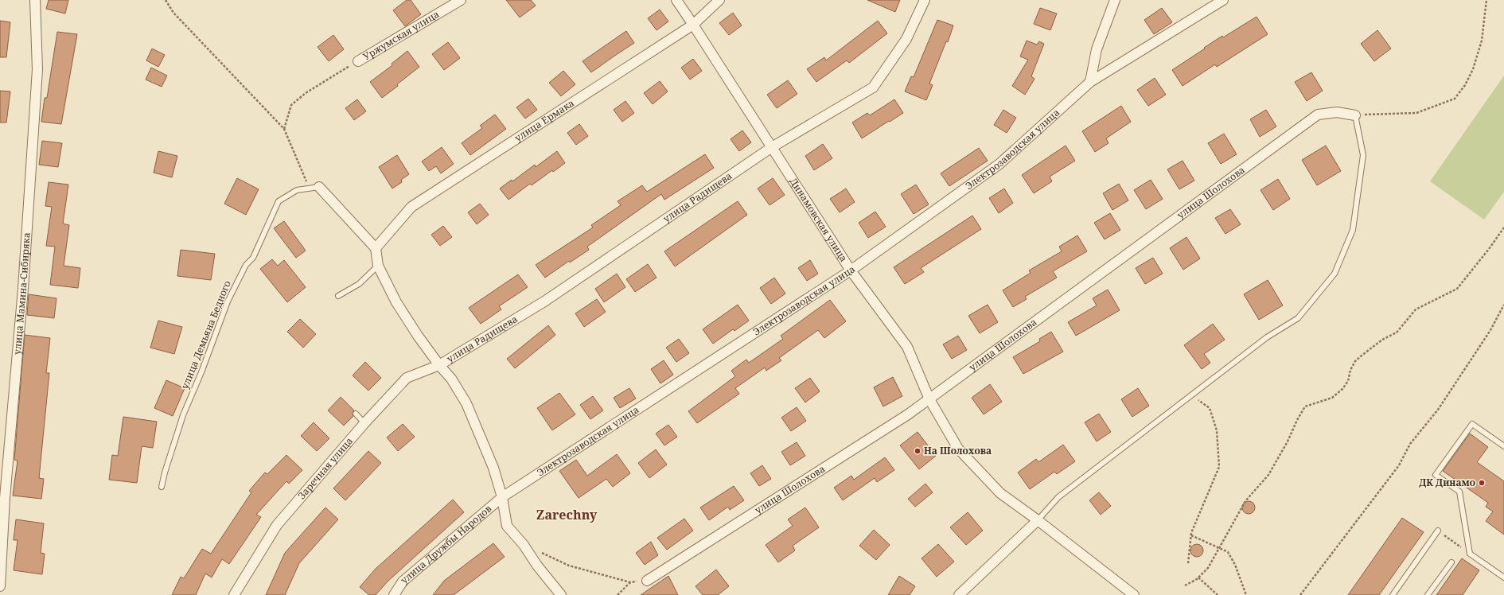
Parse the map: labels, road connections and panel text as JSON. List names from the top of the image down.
{
  "streets": {
    "street": [
      "Уржумская улица",
      "улица Ермака",
      "Электрозаводская улица",
      "улица Шолохова",
      "улица Радищева",
      "Динамовская улица",
      "улица Мамина-Сибиряка",
      "Заречная улица",
      "улица Дружбы Народов"
    ],
    "lane": ["улица Демьяна Бедного"]
  },
  "crossings": [
    ["улица Ермака", "Динамовская улица"],
    ["Электрозаводская улица", "Динамовская улица"],
    ["Электрозаводская улица", "улица Дружбы Народов"],
    ["улица Шолохова", "Динамовская улица"],
    ["улица Радищева", "Динамовская улица"],
    ["улица Радищева", "Заречная улица"]
  ],
  "districts": ["Zarechny"],
  "places": ["На Шолохова", "ДК Динамо"]
}
